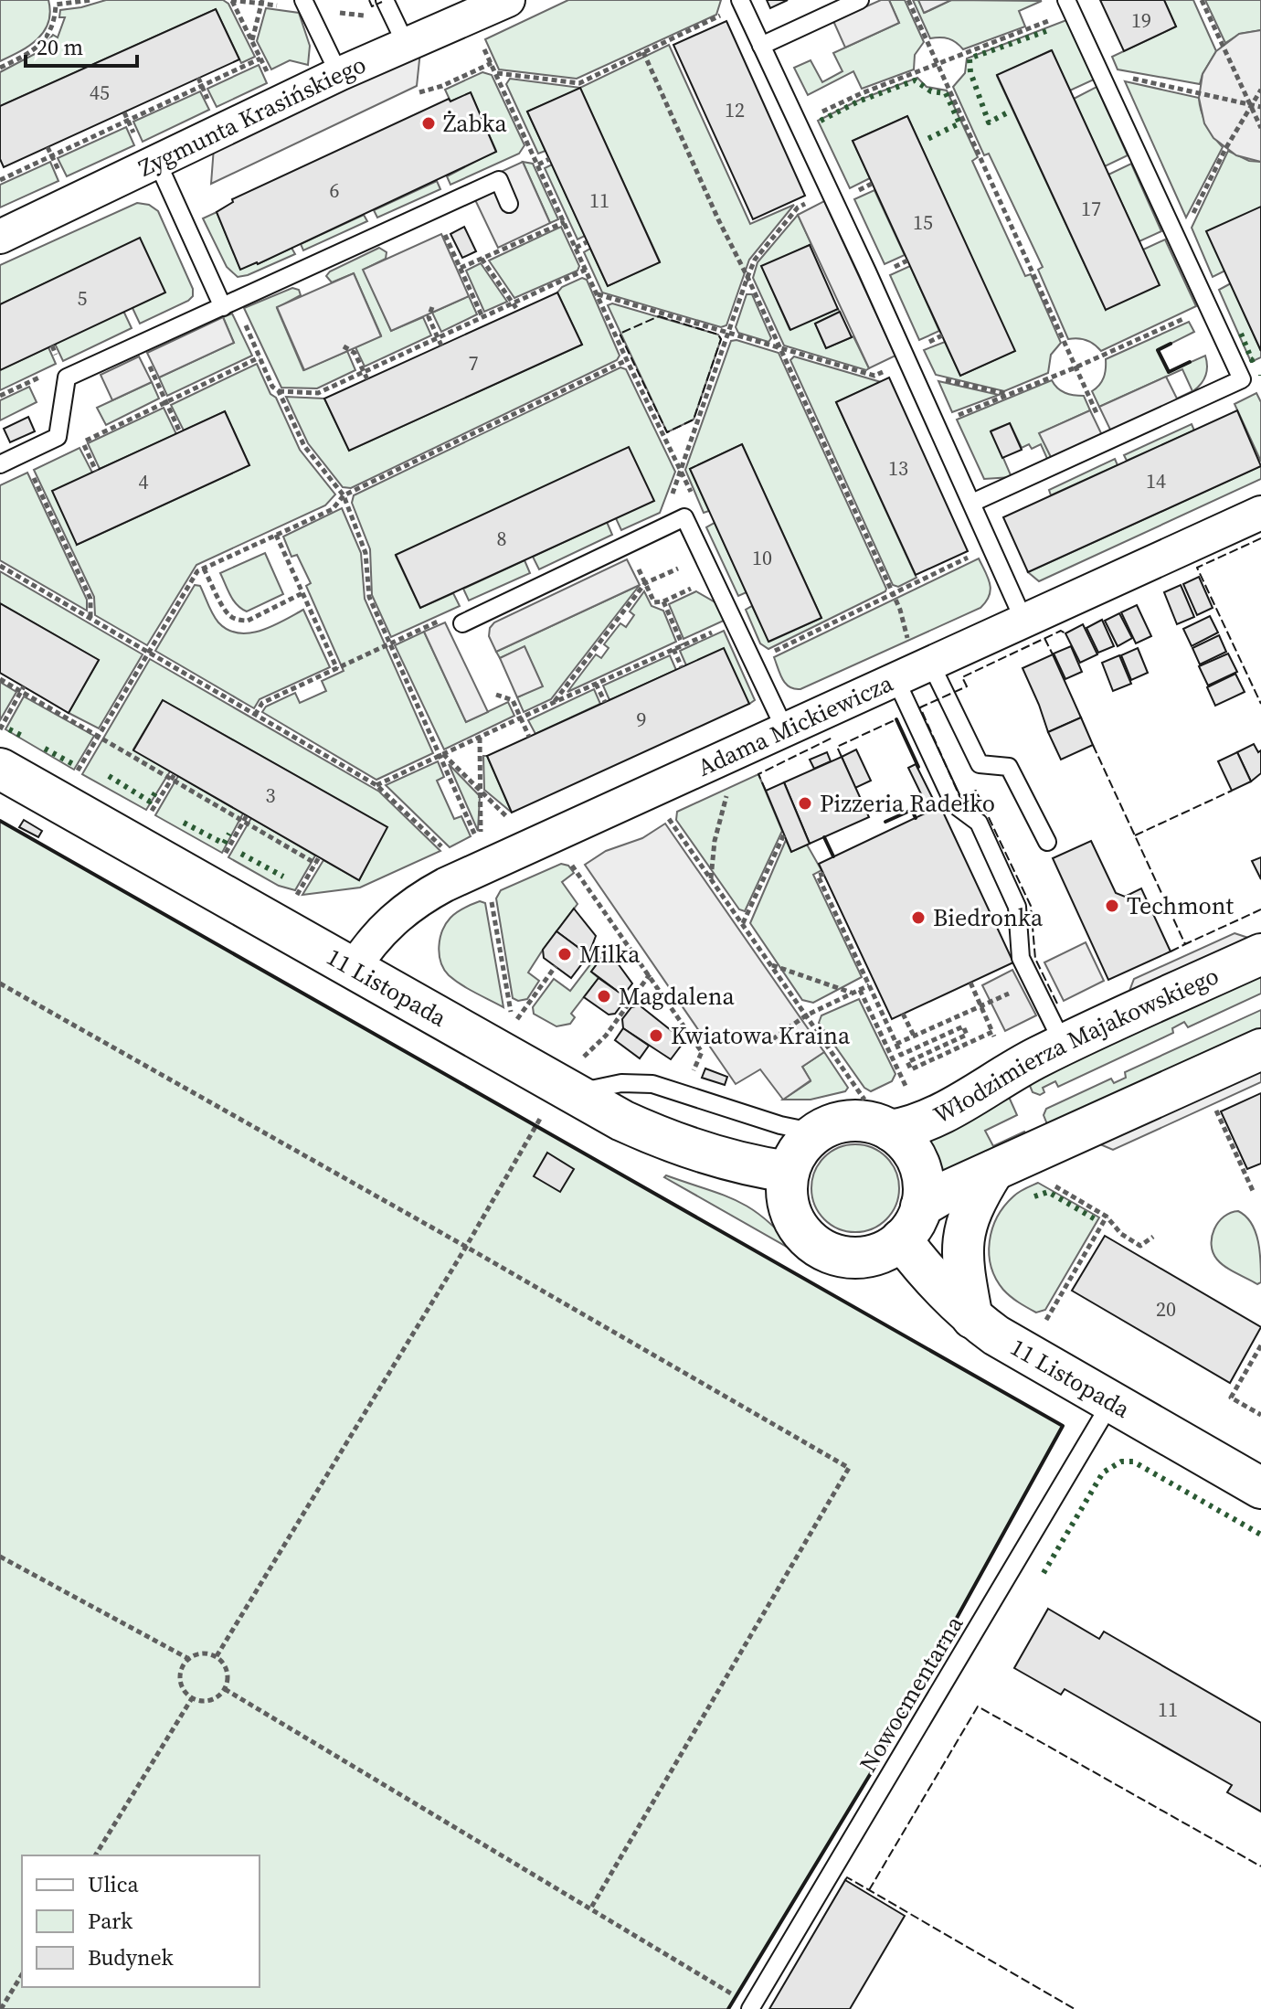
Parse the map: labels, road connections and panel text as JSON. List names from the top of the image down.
{
  "streets": {
    "street": [
      "Zygmunta Krasińskiego",
      "Adama Mickiewicza",
      "11 Listopada",
      "Włodzimierza Majakowskiego"
    ],
    "lane": ["Nowocmentarna"]
  },
  "crossings": [
    ["Adama Mickiewicza", "11 Listopada"],
    ["11 Listopada", "Włodzimierza Majakowskiego"],
    ["11 Listopada", "Nowocmentarna"]
  ],
  "places": [
    "Żabka",
    "Pizzeria Radełko",
    "Techmont",
    "Biedronka",
    "Milka",
    "Magdalena",
    "Kwiatowa Kraina"
  ],
  "house_numbers": [
    "19",
    "45",
    "12",
    "6",
    "11",
    "17",
    "15",
    "5",
    "7",
    "13",
    "14",
    "4",
    "8",
    "10",
    "9",
    "3",
    "20",
    "11"
  ],
  "legend": ["Ulica", "Park", "Budynek"],
  "scale_bar": "20 m"
}
